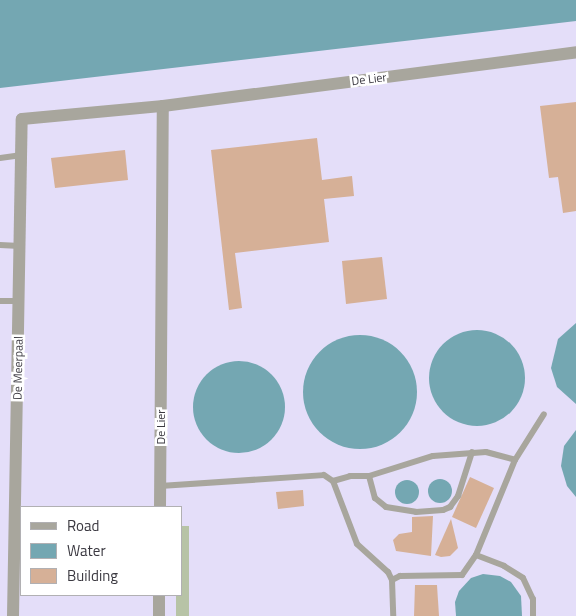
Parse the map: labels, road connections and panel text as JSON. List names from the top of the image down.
{
  "streets": {
    "street": ["De Lier", "De Meerpaal"]
  },
  "crossings": [
    ["De Lier", "De Meerpaal"]
  ],
  "legend": ["Road", "Water", "Building"]
}
